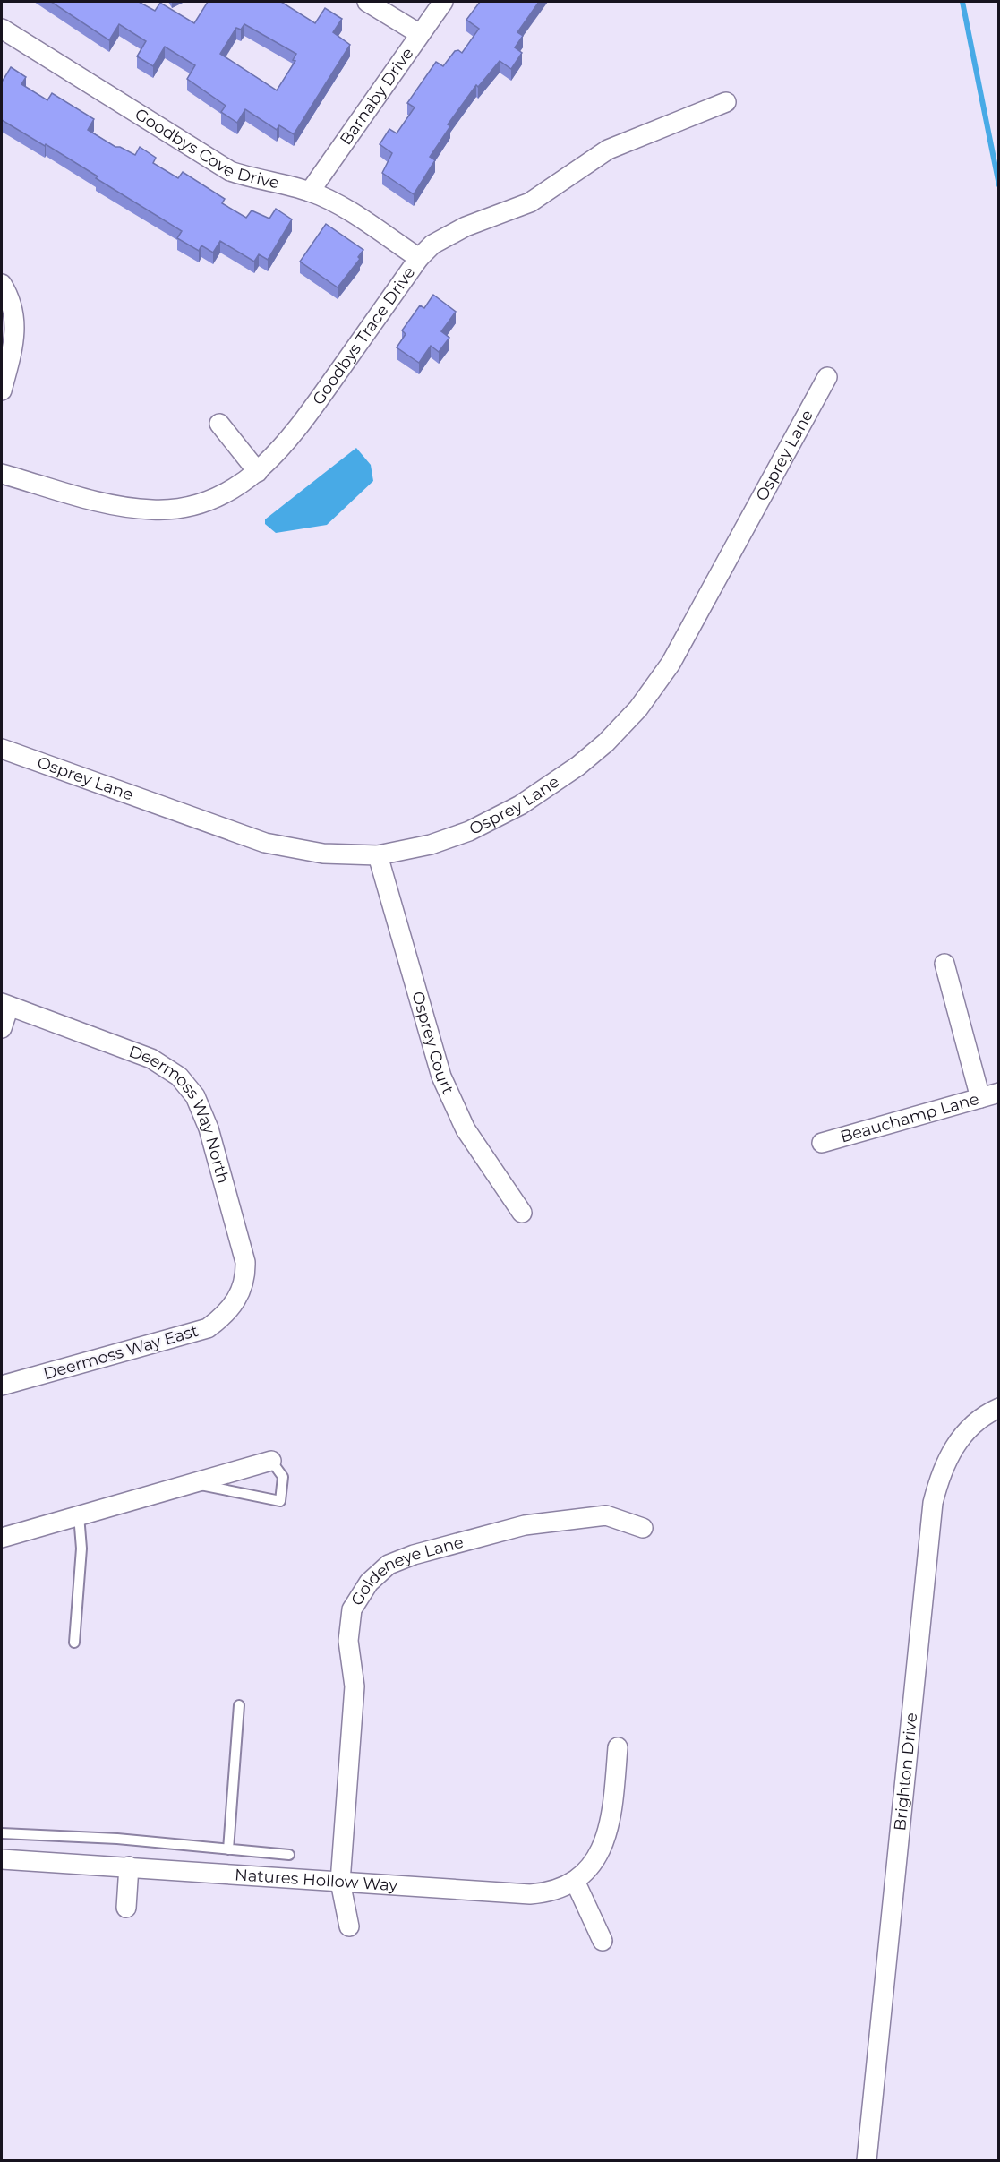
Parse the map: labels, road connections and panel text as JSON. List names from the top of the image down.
{
  "streets": {
    "street": [
      "Barnaby Drive",
      "Goodbys Cove Drive",
      "Goodbys Trace Drive",
      "Osprey Lane",
      "Osprey Court",
      "Beauchamp Lane",
      "Deermoss Way North",
      "Deermoss Way East",
      "Goldeneye Lane",
      "Brighton Drive",
      "Natures Hollow Way"
    ]
  },
  "crossings": [
    ["Barnaby Drive", "Goodbys Cove Drive"],
    ["Goodbys Cove Drive", "Goodbys Trace Drive"],
    ["Osprey Lane", "Osprey Court"],
    ["Deermoss Way North", "Deermoss Way East"],
    ["Goldeneye Lane", "Natures Hollow Way"]
  ]
}
